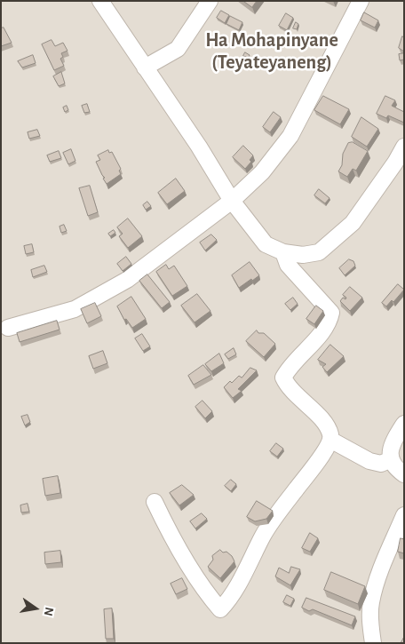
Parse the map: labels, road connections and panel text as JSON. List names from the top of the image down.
{
  "districts": ["Ha Mohapinyane (Teyateyaneng)"],
  "north": "right"
}
